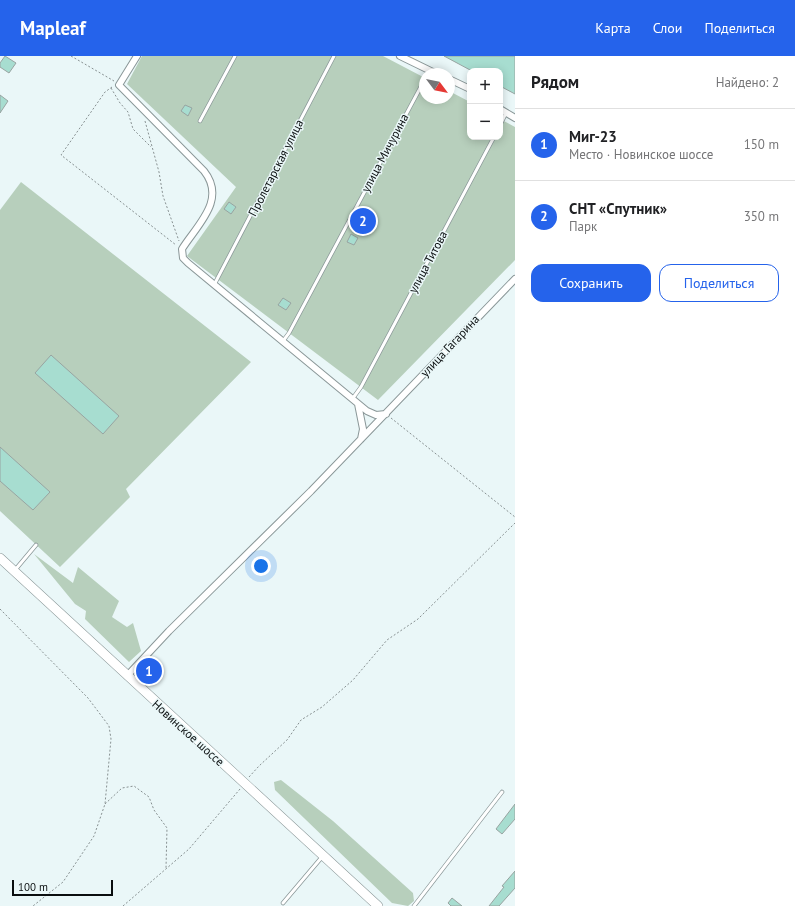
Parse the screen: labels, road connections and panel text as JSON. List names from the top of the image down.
{
  "streets": {
    "main road": ["Новинское шоссе"],
    "street": ["улица Гагарина"],
    "lane": ["улица Мичурина", "Пролетарская улица", "улица Титова"]
  },
  "crossings": [
    ["улица Гагарина", "Новинское шоссе"]
  ],
  "scale_bar": "100 m",
  "north": "bottom right",
  "page": {
    "header": "Mapleaf",
    "nav": ["Карта", "Слои", "Поделиться"],
    "heading": ["Рядом", "Найдено: 2"],
    "map_buttons": ["+", "−"],
    "list": [
      {
        "mark": "1",
        "name": "Миг-23",
        "note": "Место · Новинское шоссе",
        "value": "150 m"
      },
      {
        "mark": "2",
        "name": "СНТ «Спутник»",
        "note": "Парк",
        "value": "350 m"
      }
    ],
    "pins": ["2", "1"],
    "buttons": ["Сохранить", "Поделиться"],
    "scale": "100 m"
  }
}
